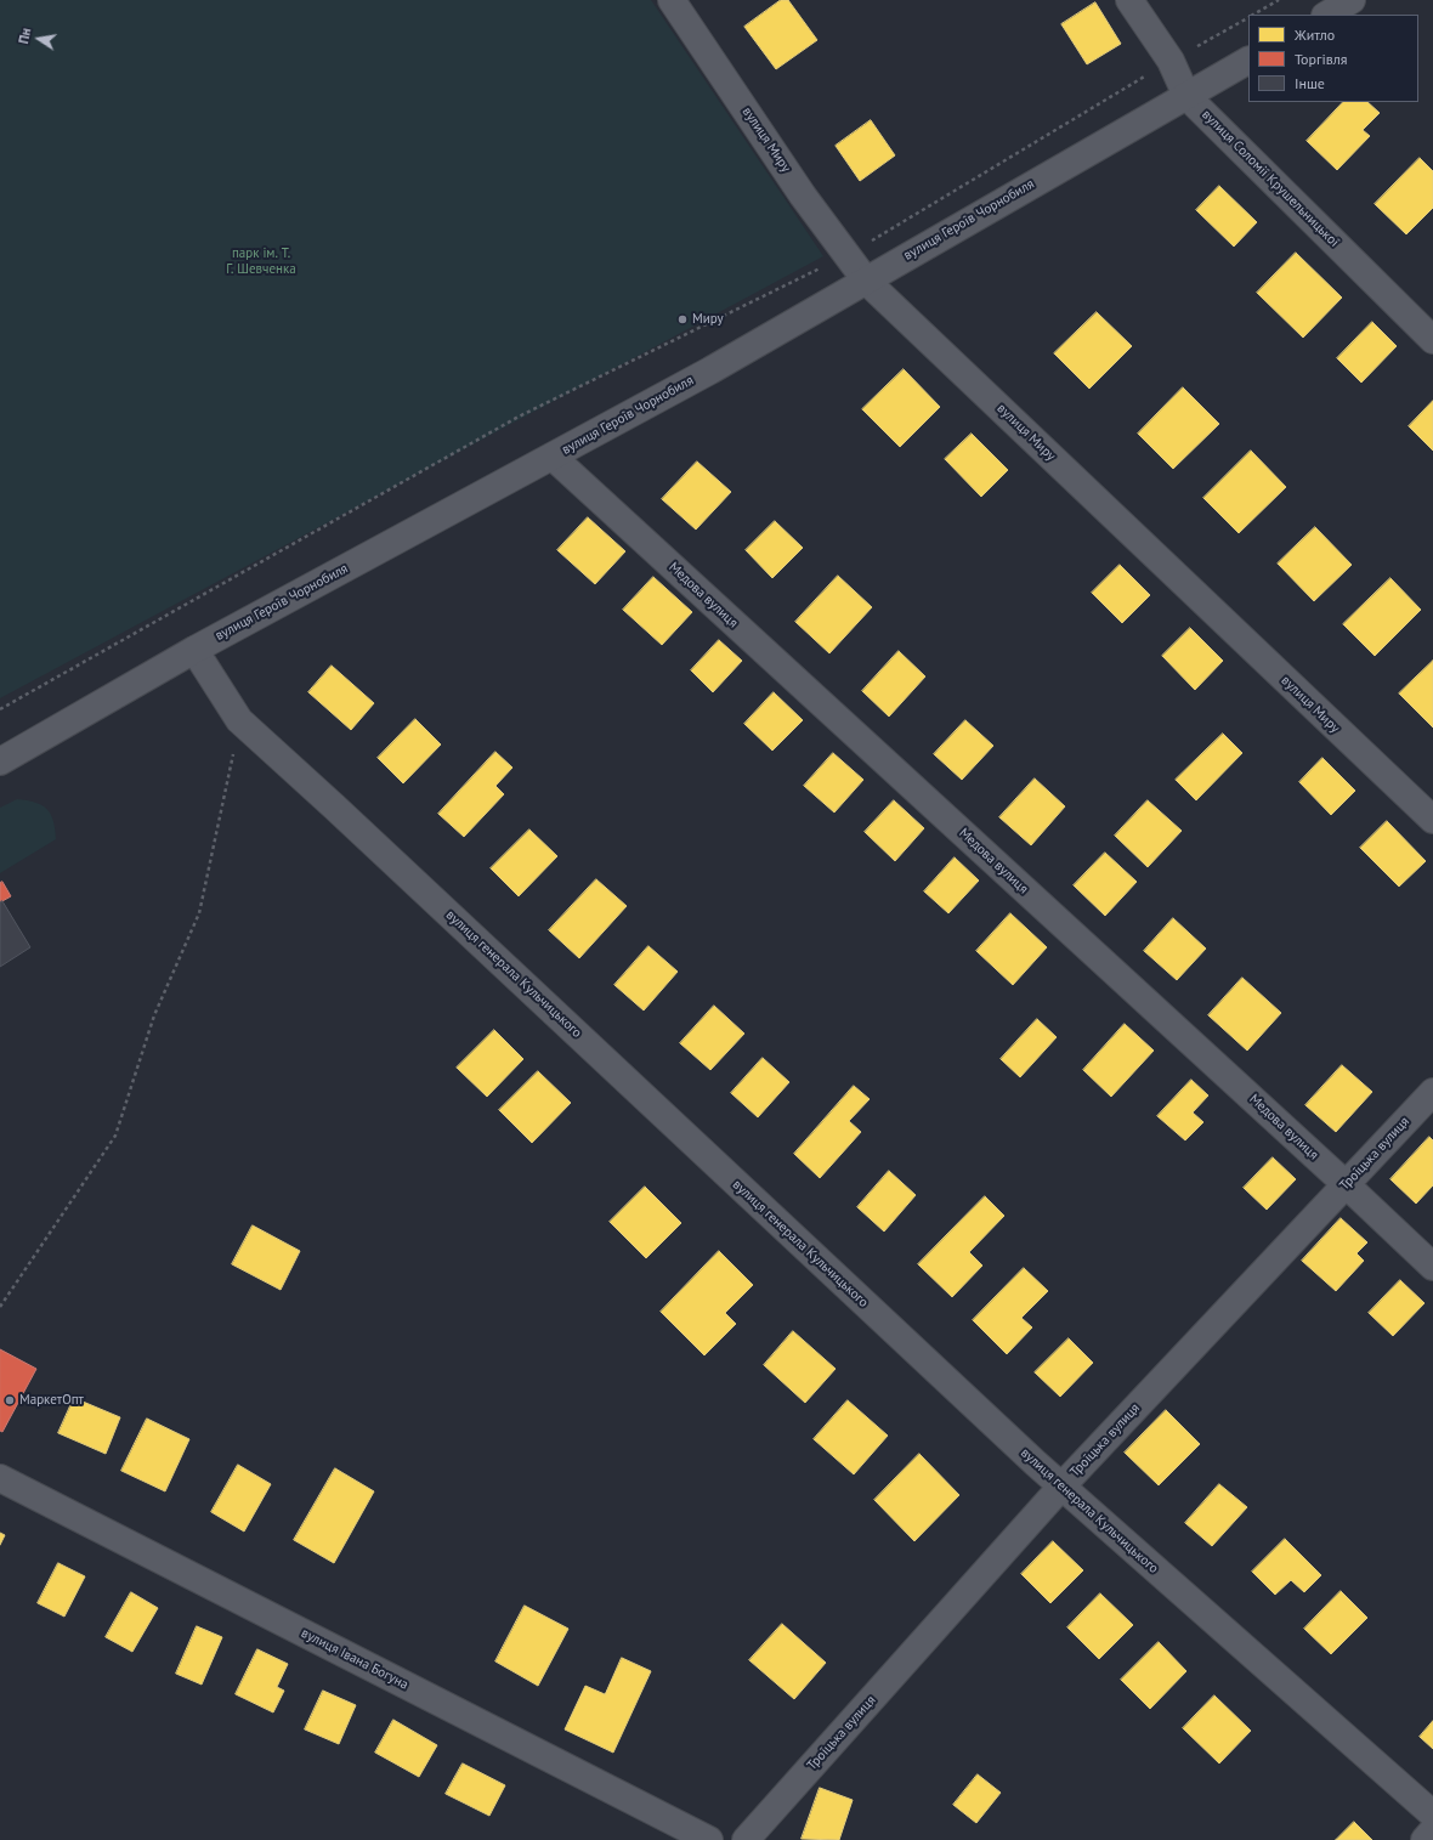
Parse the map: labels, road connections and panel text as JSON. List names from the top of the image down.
{
  "streets": {
    "street": [
      "вулиця Миру",
      "вулиця Соломії Крушельницької",
      "вулиця Героїв Чорнобиля",
      "Медова вулиця",
      "вулиця генерала Кульчицького",
      "Троїцька вулиця",
      "вулиця Івана Богуна"
    ]
  },
  "crossings": [
    ["вулиця Миру", "вулиця Героїв Чорнобиля"],
    ["вулиця Соломії Крушельницької", "вулиця Героїв Чорнобиля"],
    ["вулиця Героїв Чорнобиля", "Медова вулиця"],
    ["вулиця Героїв Чорнобиля", "вулиця генерала Кульчицького"],
    ["Медова вулиця", "Троїцька вулиця"],
    ["вулиця генерала Кульчицького", "Троїцька вулиця"]
  ],
  "parks": ["парк ім. Т. Г. Шевченка"],
  "places": ["Миру", "МаркетОпт"],
  "legend": ["Житло", "Торгівля", "Інше"],
  "north": "left"
}
